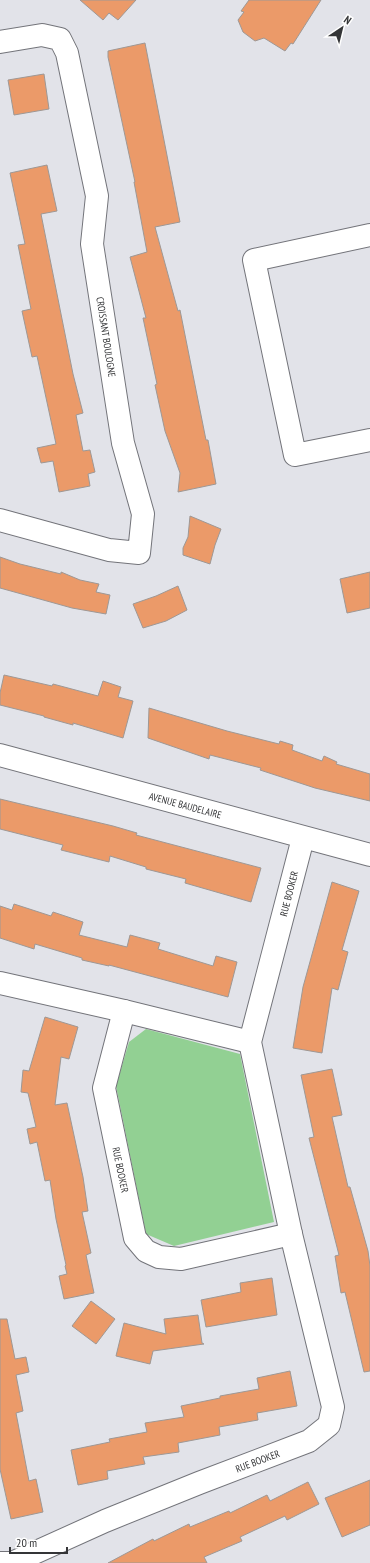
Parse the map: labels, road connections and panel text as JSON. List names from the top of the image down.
{
  "streets": {
    "street": ["CROISSANT BOULOGNE", "AVENUE BAUDELAIRE", "RUE BOOKER"]
  },
  "crossings": [
    ["AVENUE BAUDELAIRE", "RUE BOOKER"]
  ],
  "scale_bar": "20 m",
  "north": "top right"
}
